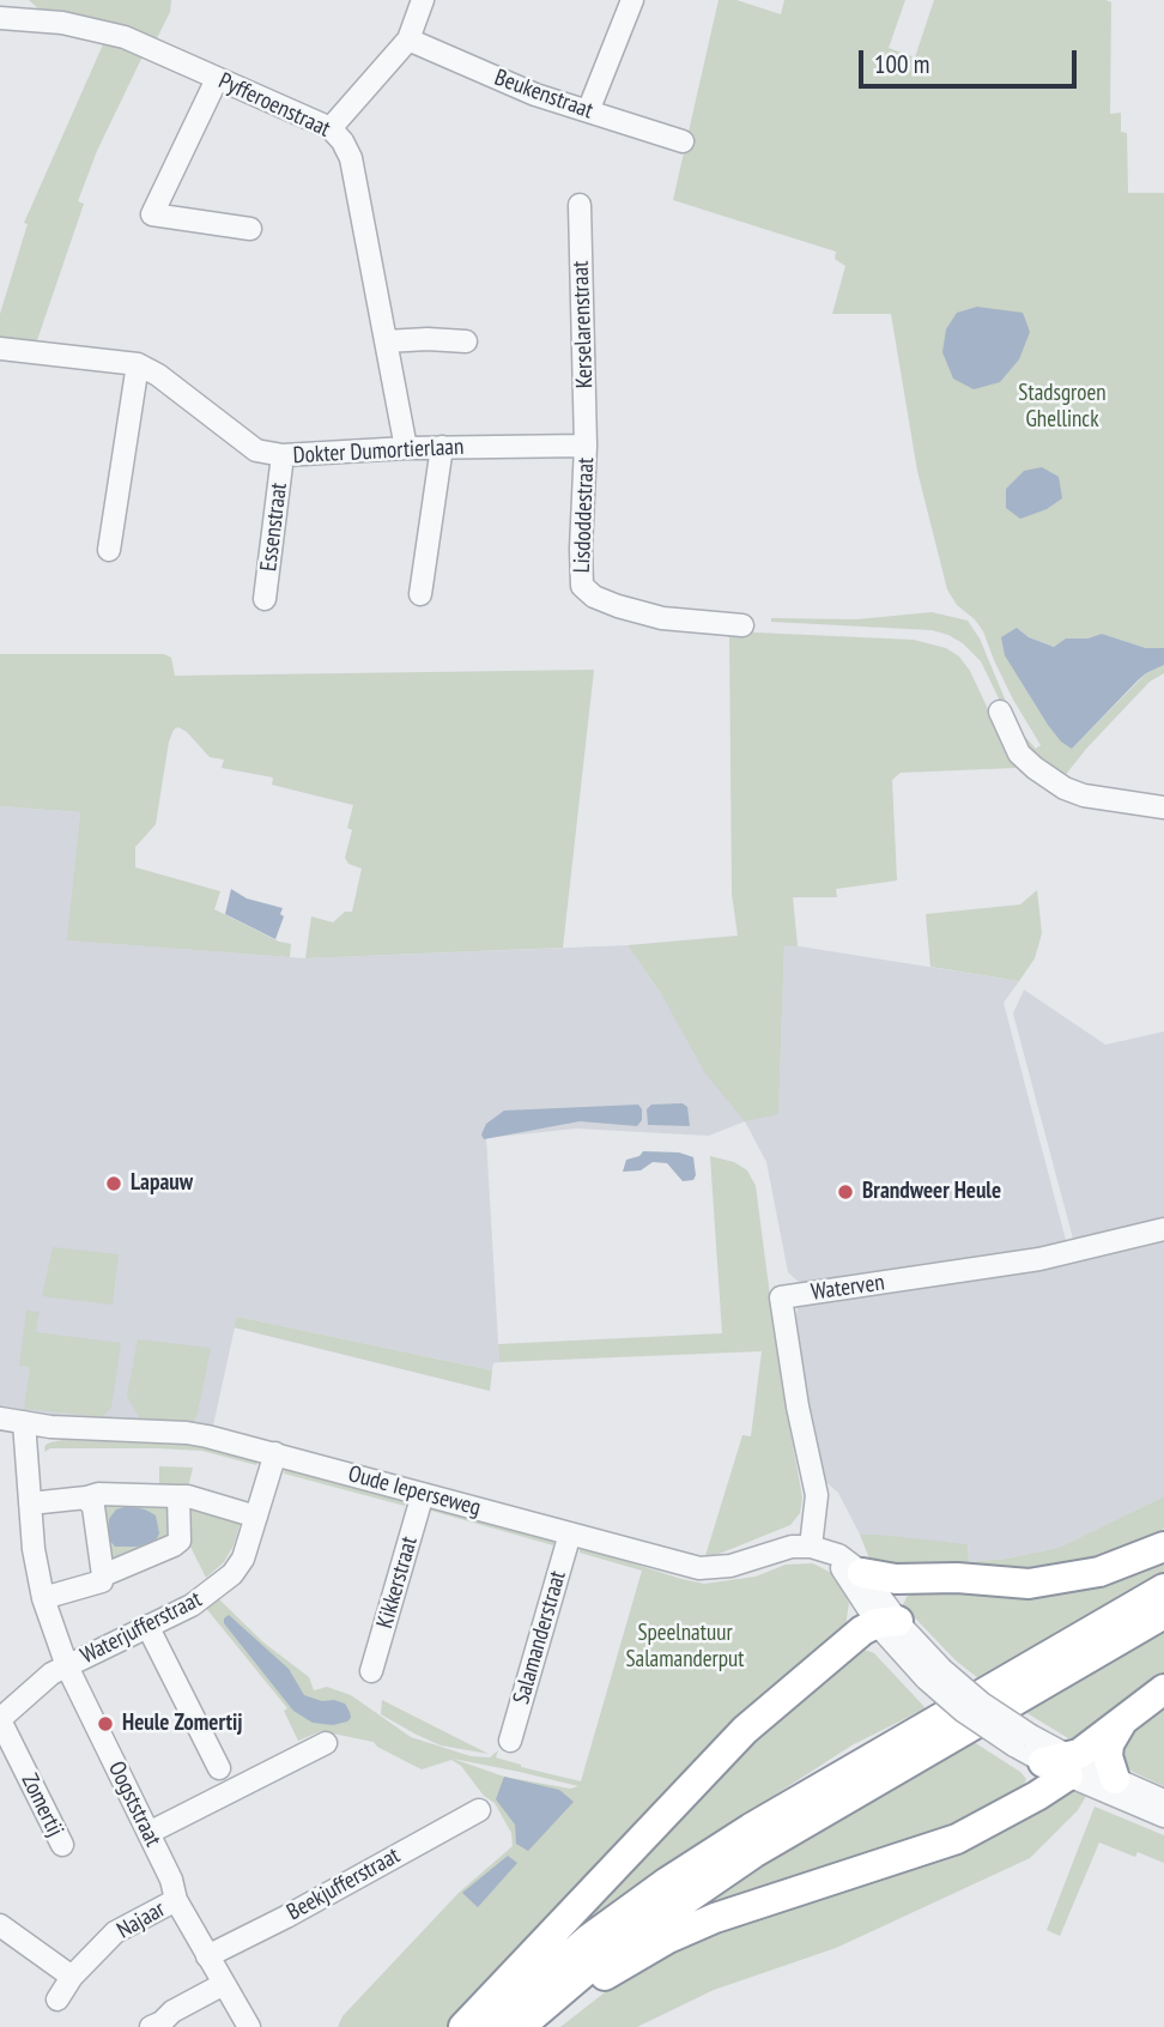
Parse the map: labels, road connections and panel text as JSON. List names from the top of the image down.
{
  "streets": {
    "street": [
      "Beukenstraat",
      "Pyfferoenstraat",
      "Kerselarenstraat",
      "Dokter Dumortierlaan",
      "Lisdoddestraat",
      "Essenstraat",
      "Waterven",
      "Oude Ieperseweg",
      "Kikkerstraat",
      "Waterjufferstraat",
      "Salamanderstraat",
      "Oogststraat",
      "Zomertij",
      "Beekjufferstraat",
      "Najaar"
    ]
  },
  "crossings": [
    ["Pyfferoenstraat", "Dokter Dumortierlaan"],
    ["Kerselarenstraat", "Dokter Dumortierlaan"],
    ["Kerselarenstraat", "Lisdoddestraat"],
    ["Dokter Dumortierlaan", "Lisdoddestraat"],
    ["Dokter Dumortierlaan", "Essenstraat"],
    ["Waterven", "Oude Ieperseweg"],
    ["Oude Ieperseweg", "Kikkerstraat"],
    ["Oude Ieperseweg", "Waterjufferstraat"],
    ["Oude Ieperseweg", "Salamanderstraat"],
    ["Oude Ieperseweg", "Oogststraat"],
    ["Waterjufferstraat", "Oogststraat"],
    ["Waterjufferstraat", "Zomertij"],
    ["Oogststraat", "Zomertij"],
    ["Oogststraat", "Beekjufferstraat"],
    ["Oogststraat", "Najaar"]
  ],
  "parks": ["Stadsgroen Ghellinck", "Speelnatuur Salamanderput"],
  "places": ["Lapauw", "Brandweer Heule", "Heule Zomertij"],
  "scale_bar": "100 m"
}
